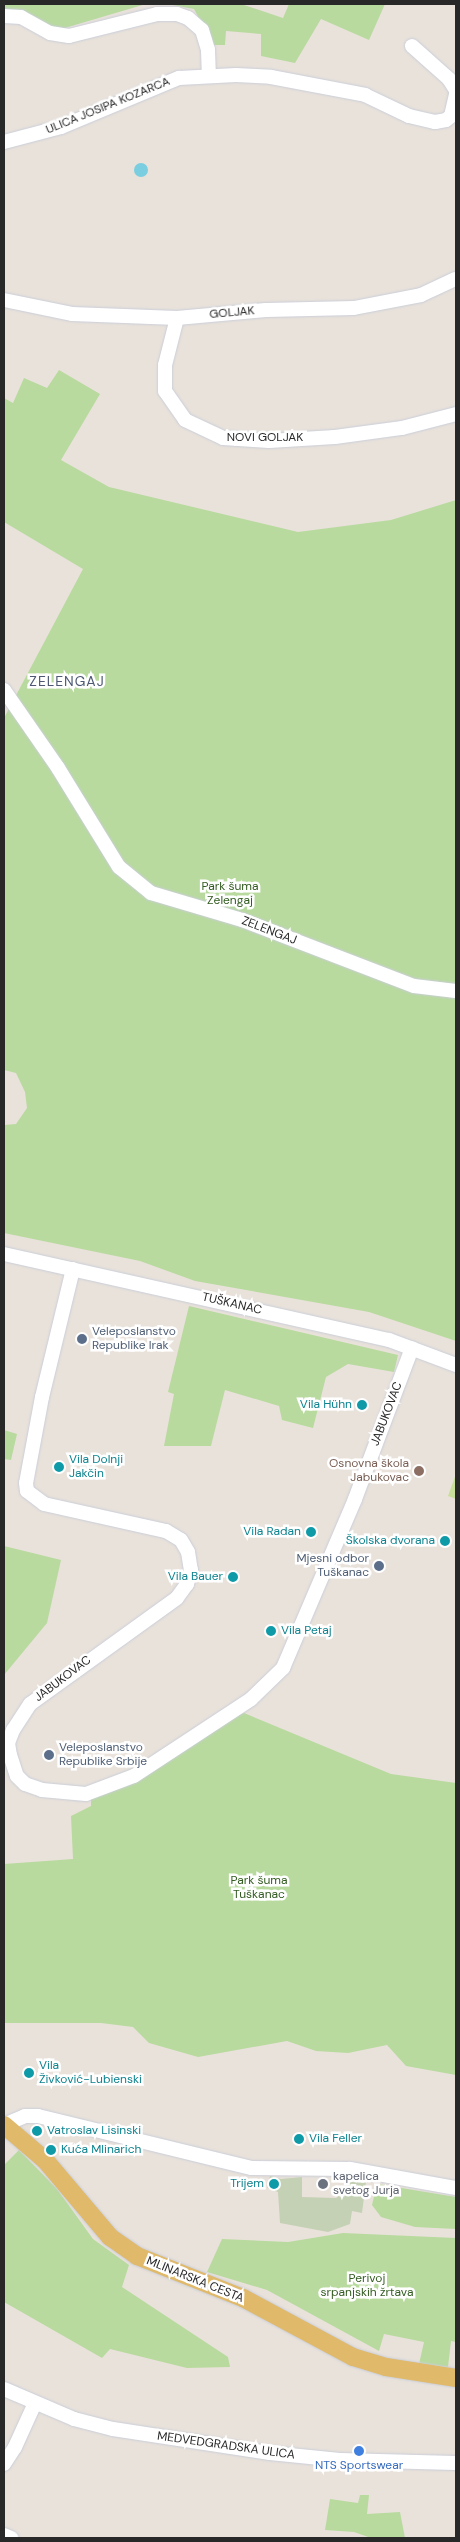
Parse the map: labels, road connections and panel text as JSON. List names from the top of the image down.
{
  "streets": {
    "main road": ["MLINARSKA CESTA"],
    "street": [
      "ULICA JOSIPA KOZARCA",
      "GOLJAK",
      "NOVI GOLJAK",
      "ZELENGAJ",
      "TUŠKANAC",
      "JABUKOVAC",
      "MEDVEDGRADSKA ULICA"
    ]
  },
  "crossings": [
    ["GOLJAK", "NOVI GOLJAK"],
    ["TUŠKANAC", "JABUKOVAC"]
  ],
  "districts": ["ZELENGAJ"],
  "parks": ["Park šuma Zelengaj", "Park šuma Tuškanac", "Perivoj srpanjskih žrtava"],
  "places": [
    "Veleposlanstvo Republike Irak",
    "Vila Hühn",
    "Vila Dolnji Jakčin",
    "Osnovna škola Jabukovac",
    "Vila Radan",
    "Školska dvorana",
    "Mjesni odbor Tuškanac",
    "Vila Bauer",
    "Vila Petaj",
    "Veleposlanstvo Republike Srbije",
    "Vila Živković-Lubienski",
    "Vatroslav Lisinski",
    "Vila Feller",
    "Kuća Mlinarich",
    "Trijem",
    "kapelica svetog Jurja",
    "NTS Sportswear"
  ]
}
